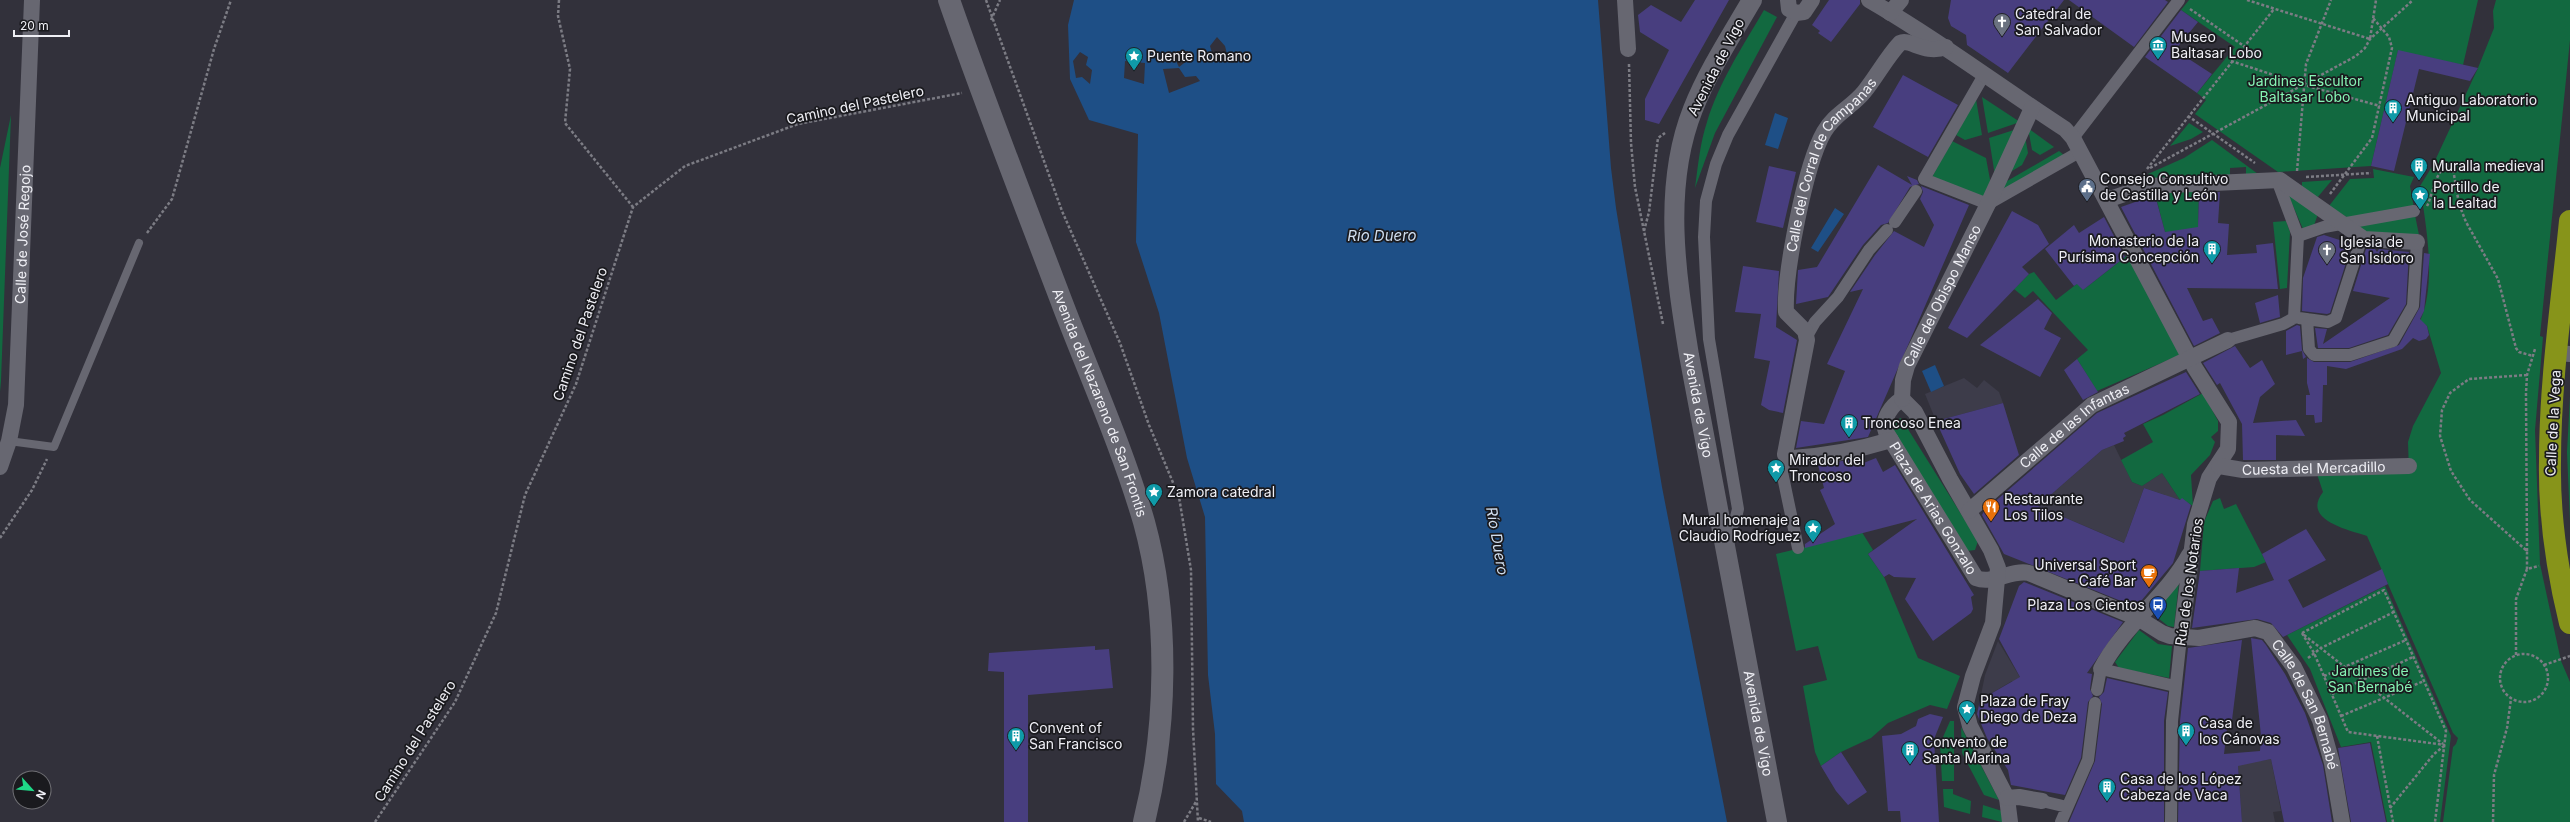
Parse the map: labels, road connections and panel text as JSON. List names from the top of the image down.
{
  "streets": {
    "highway": ["Calle de la Vega"],
    "main road": ["Avenida del Nazareno de San Frontis"],
    "street": [
      "Avenida de Vigo",
      "Calle del Corral de Campanas",
      "Calle de José Regojo",
      "Calle del Obispo Manso",
      "Calle de las Infantas",
      "Cuesta del Mercadillo",
      "Plaza de Arias Gonzalo",
      "Rúa de los Notarios",
      "Calle de San Bernabé"
    ],
    "path": ["Camino del Pastelero"]
  },
  "crossings": [
    ["Camino del Pastelero", "Avenida del Nazareno de San Frontis"],
    ["Calle del Obispo Manso", "Plaza de Arias Gonzalo"],
    ["Calle de las Infantas", "Plaza de Arias Gonzalo"],
    ["Calle de las Infantas", "Rúa de los Notarios"],
    ["Cuesta del Mercadillo", "Rúa de los Notarios"],
    ["Plaza de Arias Gonzalo", "Calle de San Bernabé"],
    ["Rúa de los Notarios", "Calle de San Bernabé"]
  ],
  "water": ["Río Duero"],
  "parks": ["Jardines Escultor Baltasar Lobo", "Jardines de San Bernabé"],
  "places": {
    "church": ["Catedral de San Salvador", "Iglesia de San Isidoro"],
    "museum": ["Museo Baltasar Lobo"],
    "place": [
      "Puente Romano",
      "Portillo de la Lealtad",
      "Mirador del Troncoso",
      "Zamora catedral",
      "Mural homenaje a Claudio Rodríguez",
      "Plaza de Fray Diego de Deza"
    ],
    "building": [
      "Antiguo Laboratorio Municipal",
      "Muralla medieval",
      "Monasterio de la Purísima Concepción",
      "Troncoso Enea",
      "Casa de los Cánovas",
      "Convent of San Francisco",
      "Convento de Santa Marina",
      "Casa de los López Cabeza de Vaca"
    ],
    "public building": ["Consejo Consultivo de Castilla y León"],
    "restaurant": ["Restaurante Los Tilos"],
    "cafe": ["Universal Sport - Café Bar"],
    "bus stop": ["Plaza Los Cientos"]
  },
  "scale_bar": "20 m",
  "north": "bottom right"
}
